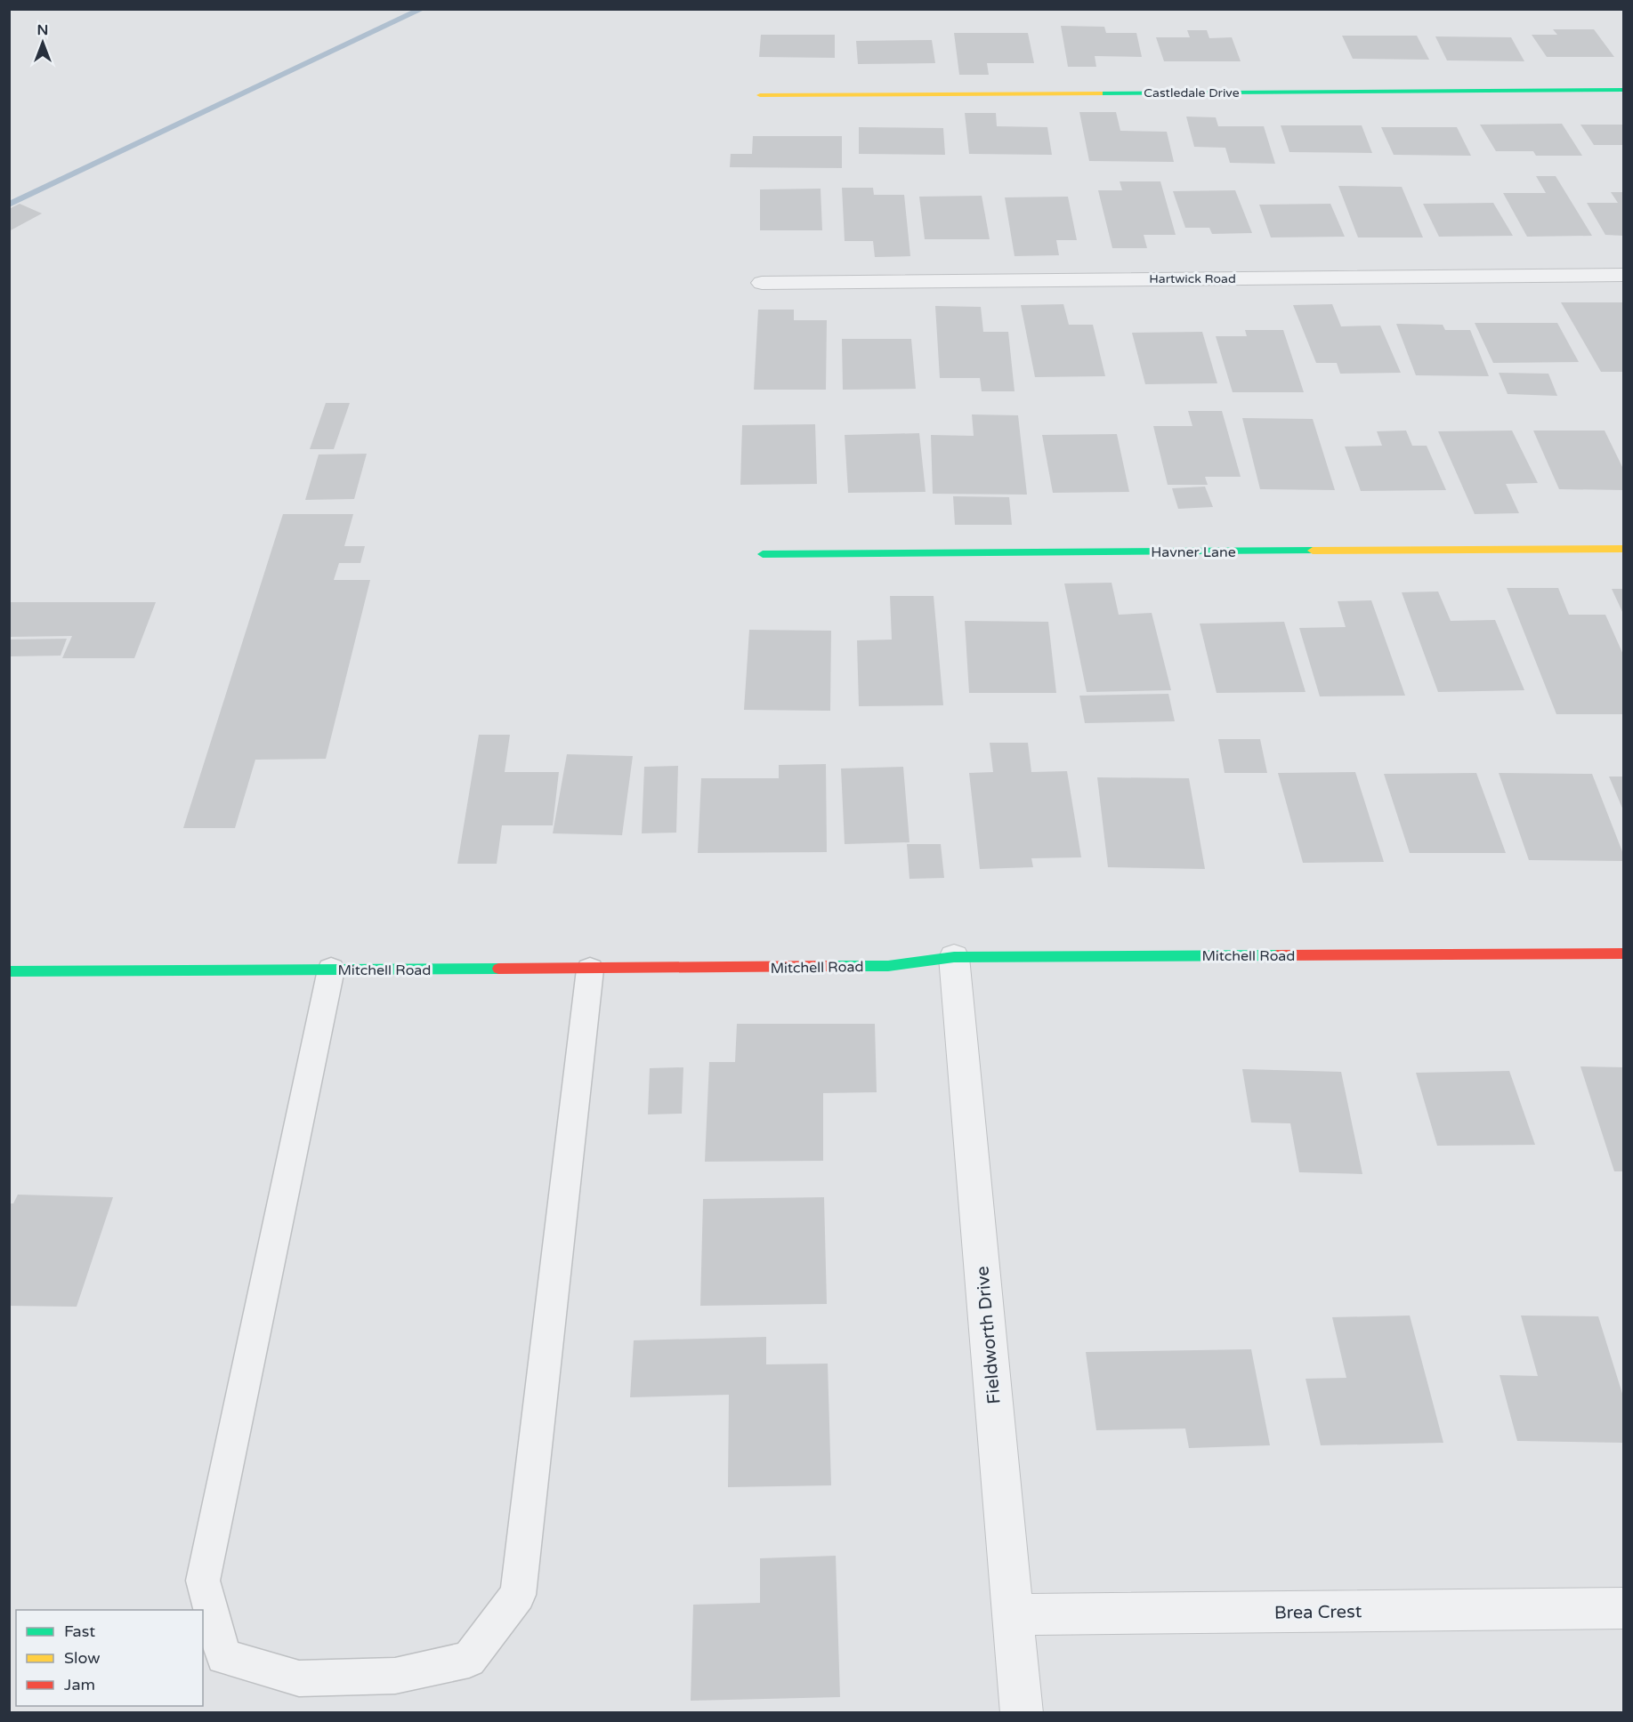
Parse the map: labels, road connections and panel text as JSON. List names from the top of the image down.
{
  "streets": {
    "street": [
      "Castledale Drive",
      "Hartwick Road",
      "Havner Lane",
      "Mitchell Road",
      "Fieldworth Drive",
      "Brea Crest"
    ]
  },
  "crossings": [
    ["Mitchell Road", "Fieldworth Drive"],
    ["Fieldworth Drive", "Brea Crest"]
  ],
  "legend": ["Fast", "Slow", "Jam"],
  "north": "top"
}
